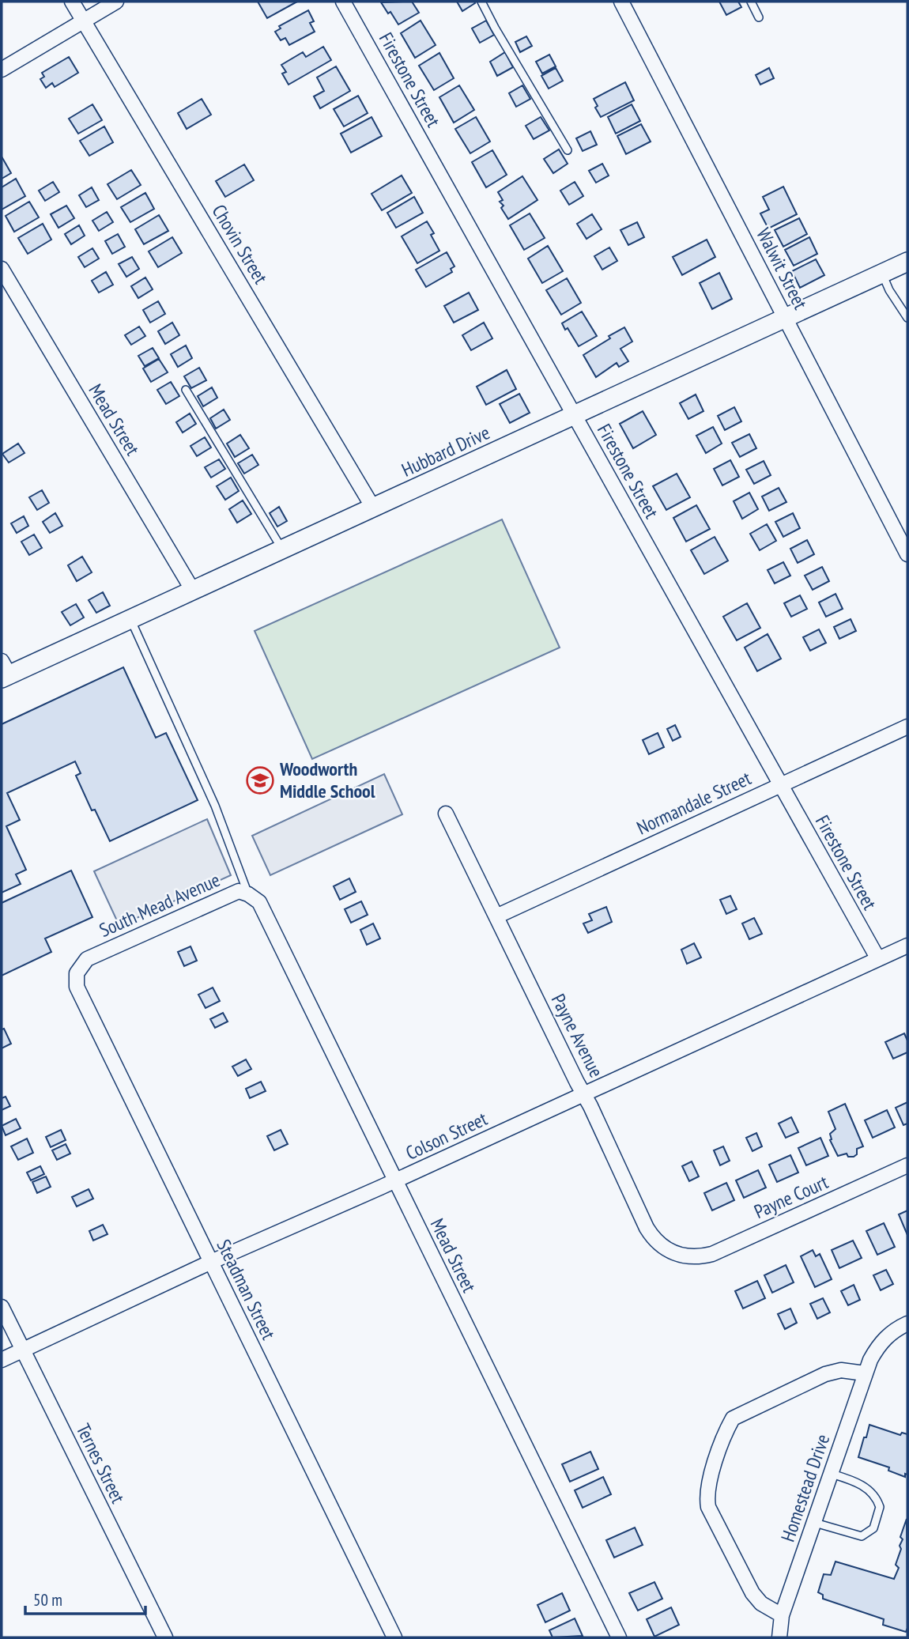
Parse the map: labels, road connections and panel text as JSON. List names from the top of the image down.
{
  "streets": {
    "street": [
      "Firestone Street",
      "Chovin Street",
      "Walwit Street",
      "Mead Street",
      "Hubbard Drive",
      "Normandale Street",
      "South Mead Avenue",
      "Payne Avenue",
      "Colson Street",
      "Payne Court",
      "Steadman Street",
      "Ternes Street",
      "Homestead Drive"
    ]
  },
  "crossings": [
    ["Firestone Street", "Hubbard Drive"],
    ["Firestone Street", "Normandale Street"],
    ["Firestone Street", "Colson Street"],
    ["Chovin Street", "Hubbard Drive"],
    ["Walwit Street", "Hubbard Drive"],
    ["Mead Street", "Hubbard Drive"],
    ["Mead Street", "South Mead Avenue"],
    ["Mead Street", "Colson Street"],
    ["Normandale Street", "Payne Avenue"],
    ["South Mead Avenue", "Steadman Street"],
    ["Payne Avenue", "Colson Street"],
    ["Payne Avenue", "Payne Court"],
    ["Colson Street", "Steadman Street"],
    ["Colson Street", "Ternes Street"]
  ],
  "places": {
    "school or university": ["Woodworth Middle School"]
  },
  "scale_bar": "50 m"
}
